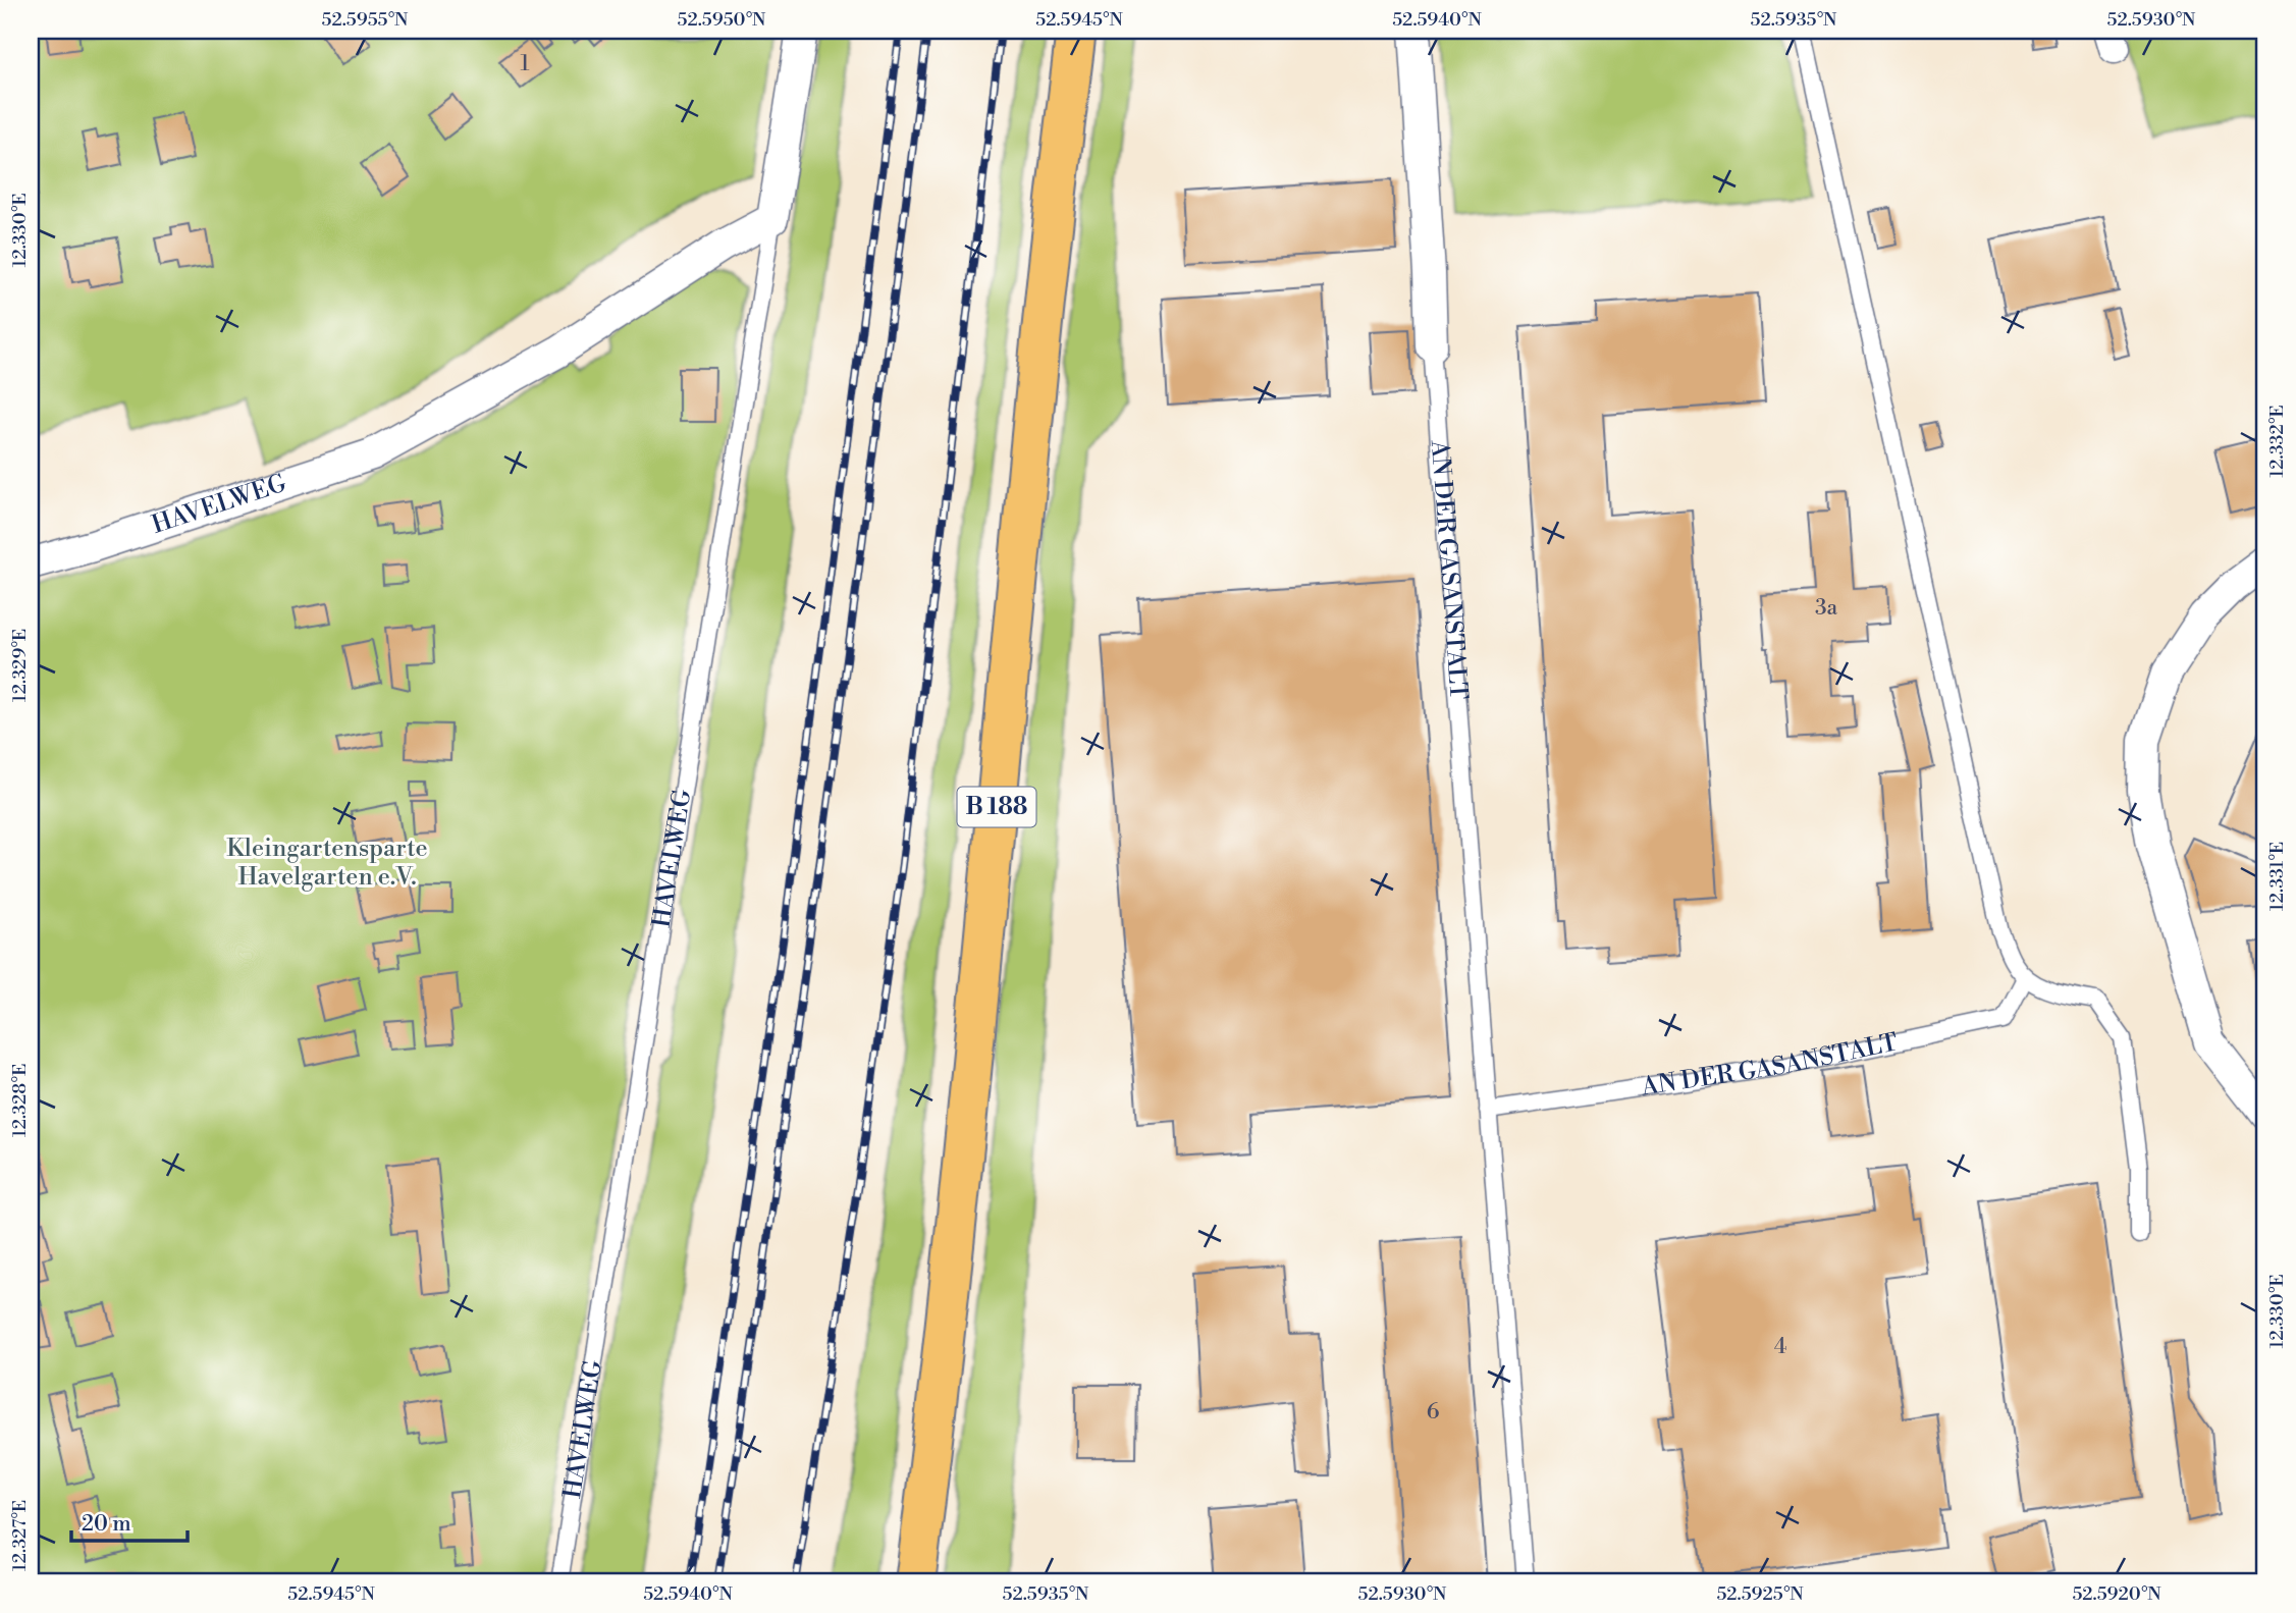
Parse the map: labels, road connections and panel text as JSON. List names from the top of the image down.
{
  "streets": {
    "main road": ["B 188"],
    "street": ["HAVELWEG", "AN DER GASANSTALT"]
  },
  "parks": ["Kleingartensparte Havelgarten e.V."],
  "house_numbers": [
    "1",
    "3a",
    "4",
    "6"
  ],
  "scale_bar": "20 m",
  "coordinates": [
    "52.5955°N",
    "52.5950°N",
    "52.5945°N",
    "52.5940°N",
    "52.5935°N",
    "52.5930°N",
    "12.330°E",
    "12.332°E",
    "12.329°E",
    "12.331°E",
    "12.328°E",
    "12.327°E",
    "52.5925°N",
    "52.5920°N"
  ]
}
